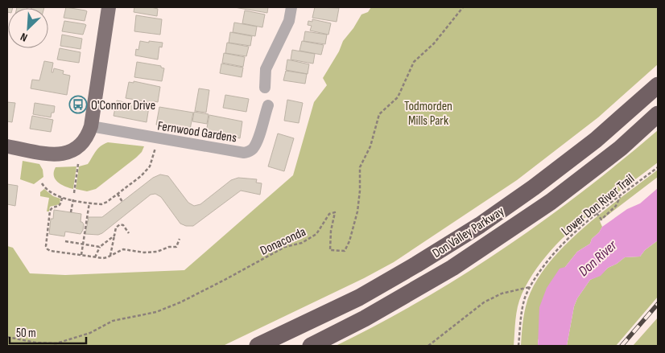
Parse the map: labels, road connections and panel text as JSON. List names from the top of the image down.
{
  "streets": {
    "highway": ["Don Valley Parkway"],
    "street": ["Fernwood Gardens"],
    "path": ["Lower Don River Trail", "Donaconda"]
  },
  "water": ["Don River"],
  "parks": ["Todmorden Mills Park"],
  "places": {
    "bus stop": ["O'Connor Drive"]
  },
  "scale_bar": "50 m",
  "north": "bottom left"
}
